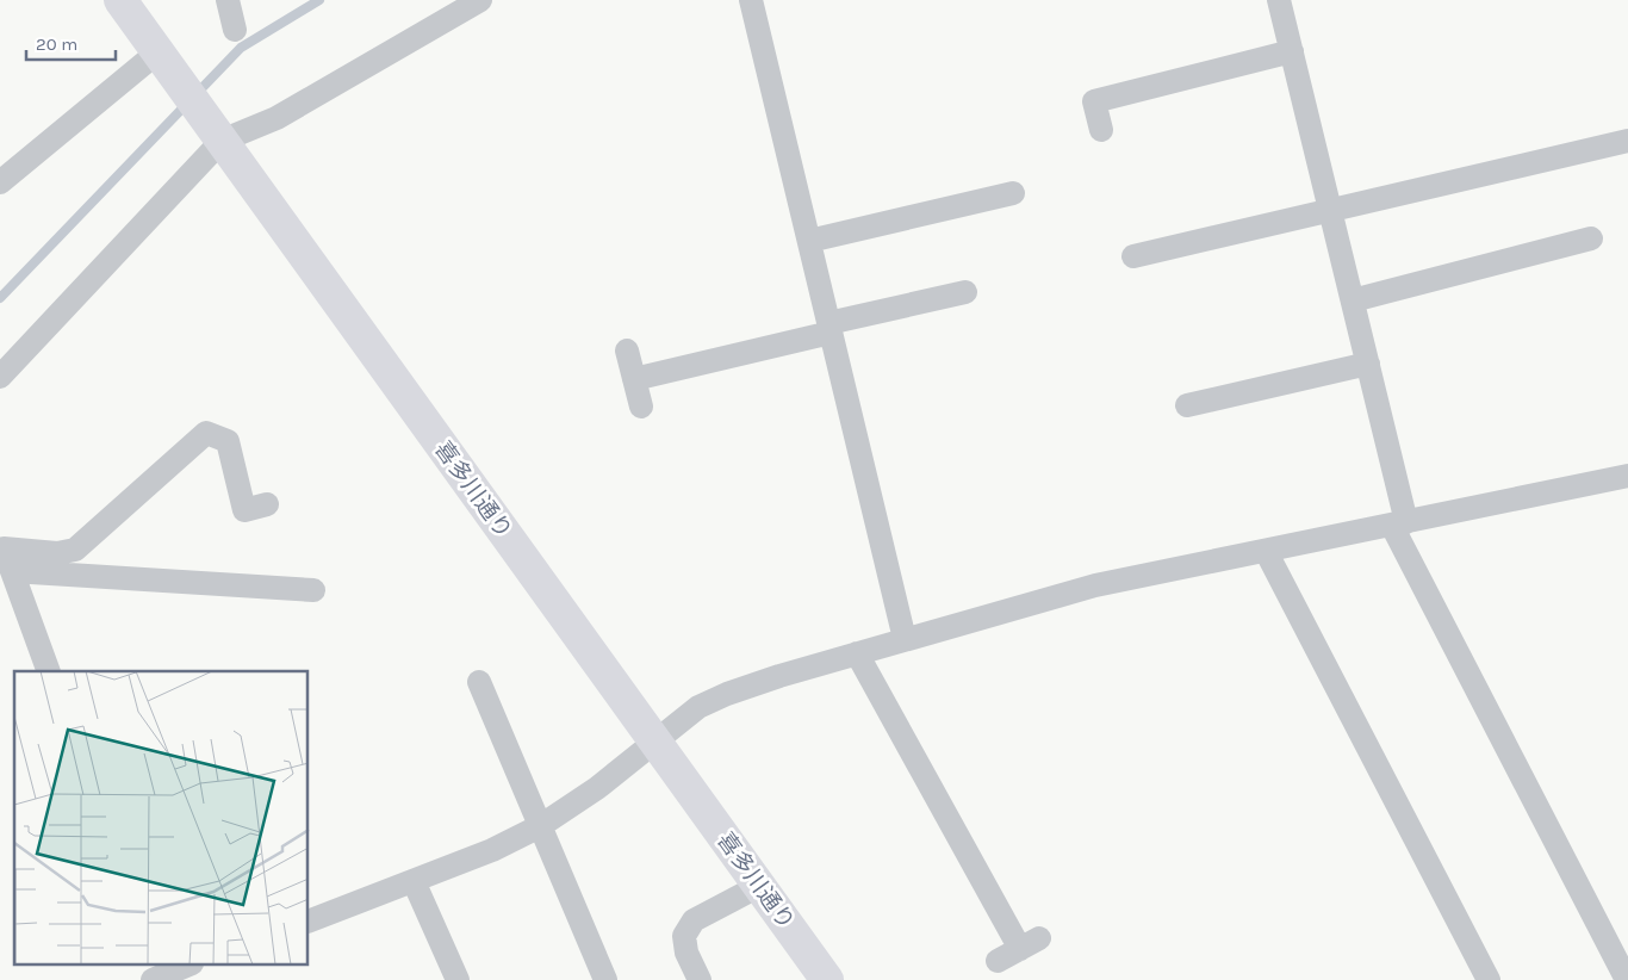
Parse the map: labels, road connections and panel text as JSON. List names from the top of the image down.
{
  "streets": {
    "street": ["喜多川通り"]
  },
  "scale_bar": "20 m"
}
